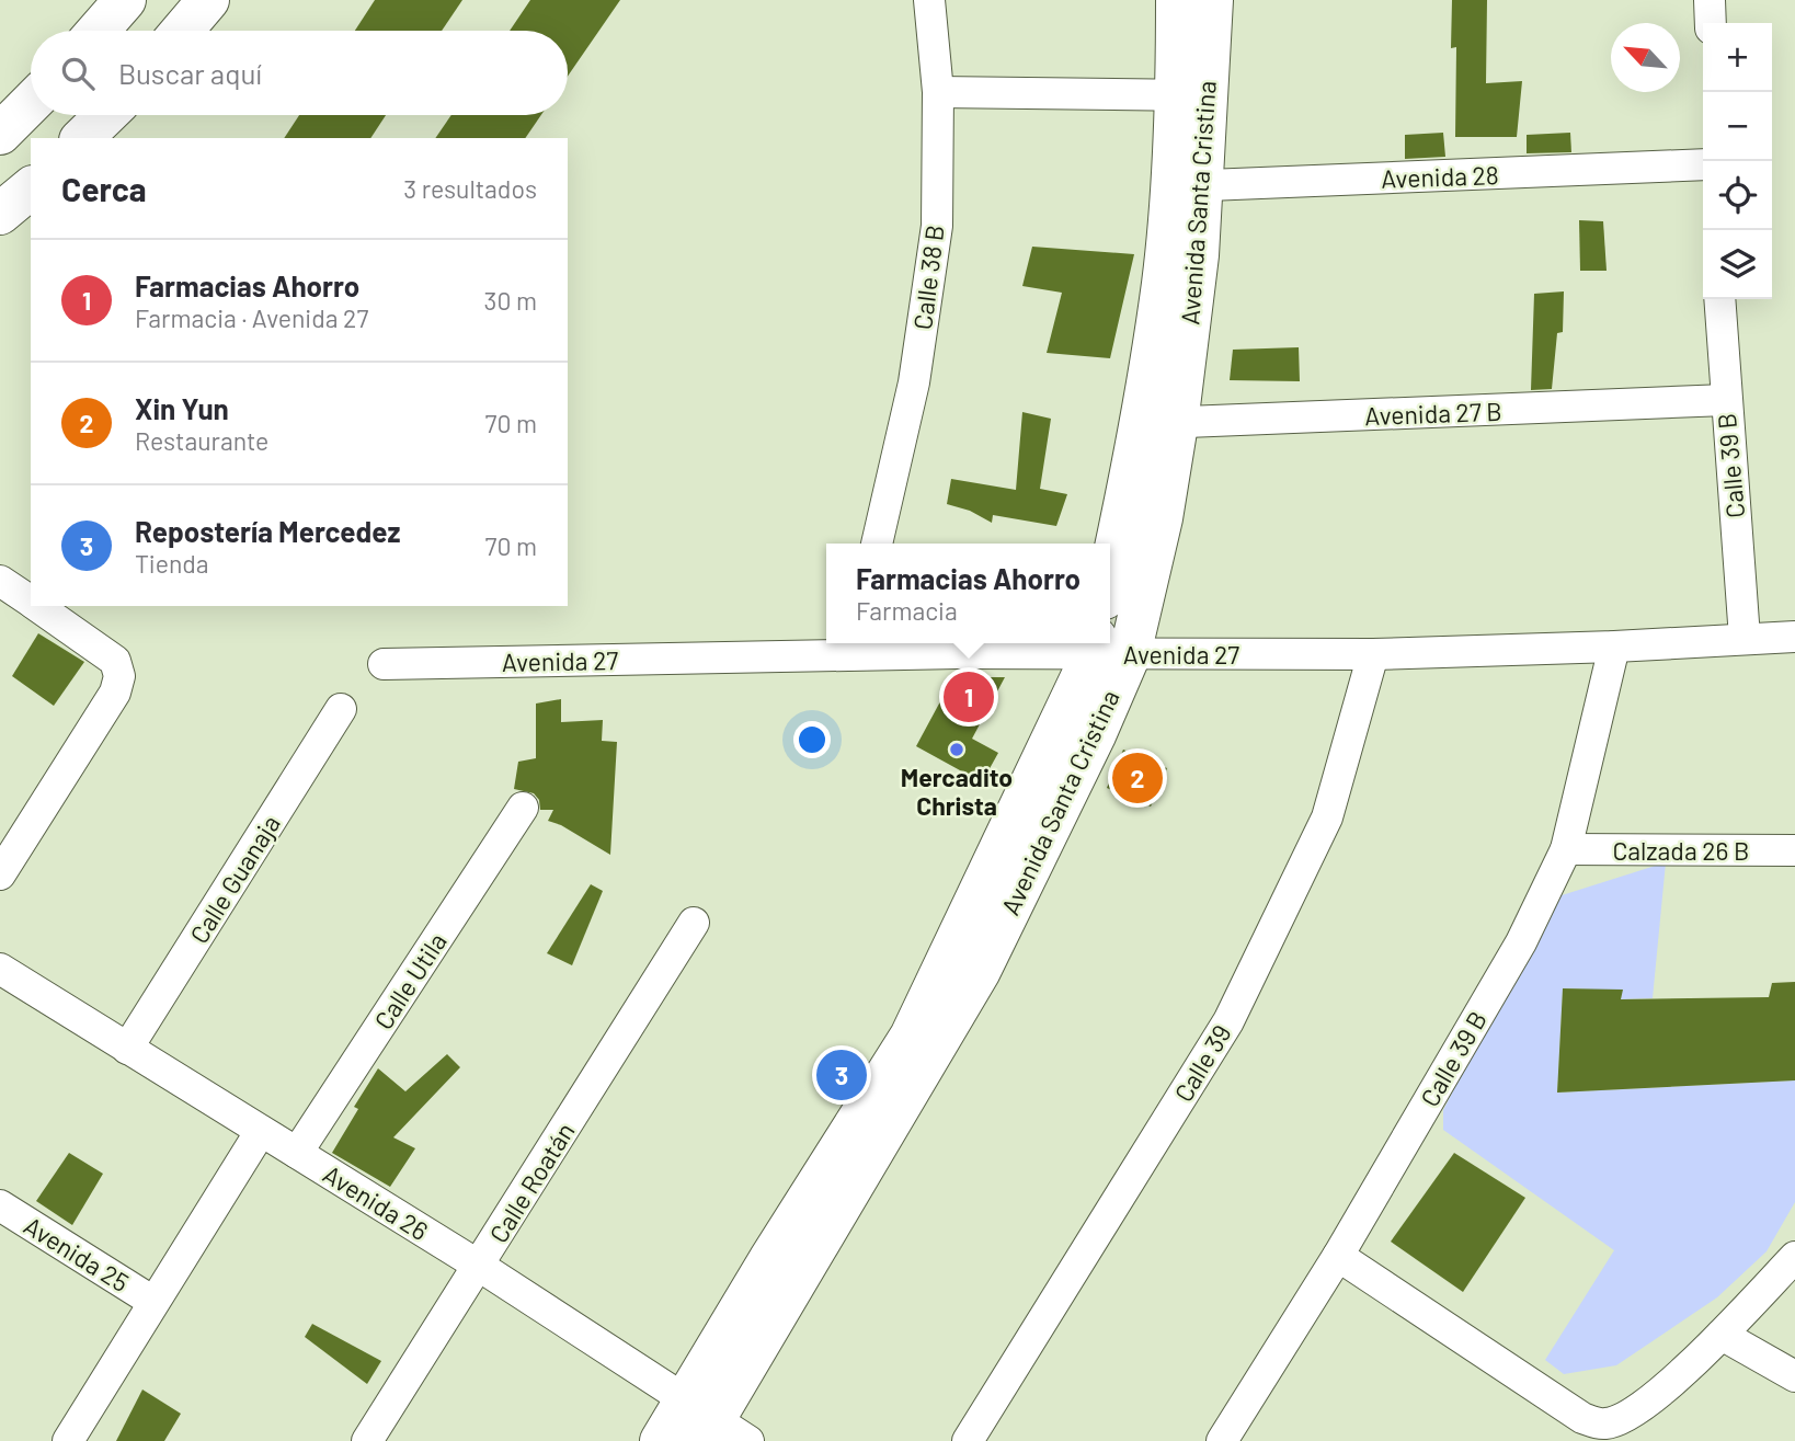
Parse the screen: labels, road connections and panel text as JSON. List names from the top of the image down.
{
  "streets": {
    "main road": ["Avenida Santa Cristina"],
    "street": [
      "Avenida 28",
      "Calle 38 B",
      "Avenida 27 B",
      "Calle 39 B",
      "Avenida 27",
      "Calzada 26 B",
      "Calle Guanaja",
      "Calle Utila",
      "Calle 39",
      "Calle Roatán",
      "Avenida 26",
      "Avenida 25"
    ]
  },
  "crossings": [
    ["Avenida 28", "Avenida Santa Cristina"],
    ["Avenida Santa Cristina", "Avenida 27 B"],
    ["Avenida Santa Cristina", "Avenida 27"],
    ["Avenida Santa Cristina", "Avenida 26"],
    ["Avenida 27 B", "Calle 39 B"],
    ["Calle 39 B", "Avenida 27"],
    ["Calle 39 B", "Calzada 26 B"],
    ["Avenida 27", "Calle 39"],
    ["Calle Guanaja", "Avenida 26"],
    ["Calle Utila", "Avenida 26"],
    ["Calle Roatán", "Avenida 26"]
  ],
  "places": ["Mercadito Christa"],
  "north": "top left",
  "page": {
    "map_buttons": ["+", "−"],
    "search": "Buscar aquí",
    "heading": ["Cerca", "3 resultados"],
    "list": [
      {
        "mark": "1",
        "name": "Farmacias Ahorro",
        "note": "Farmacia · Avenida 27",
        "value": "30 m"
      },
      {
        "mark": "2",
        "name": "Xin Yun",
        "note": "Restaurante",
        "value": "70 m"
      },
      {
        "mark": "3",
        "name": "Repostería Mercedez",
        "note": "Tienda",
        "value": "70 m"
      }
    ],
    "popup": ["Farmacias Ahorro", "Farmacia"],
    "pins": ["1", "2", "3"]
  }
}
